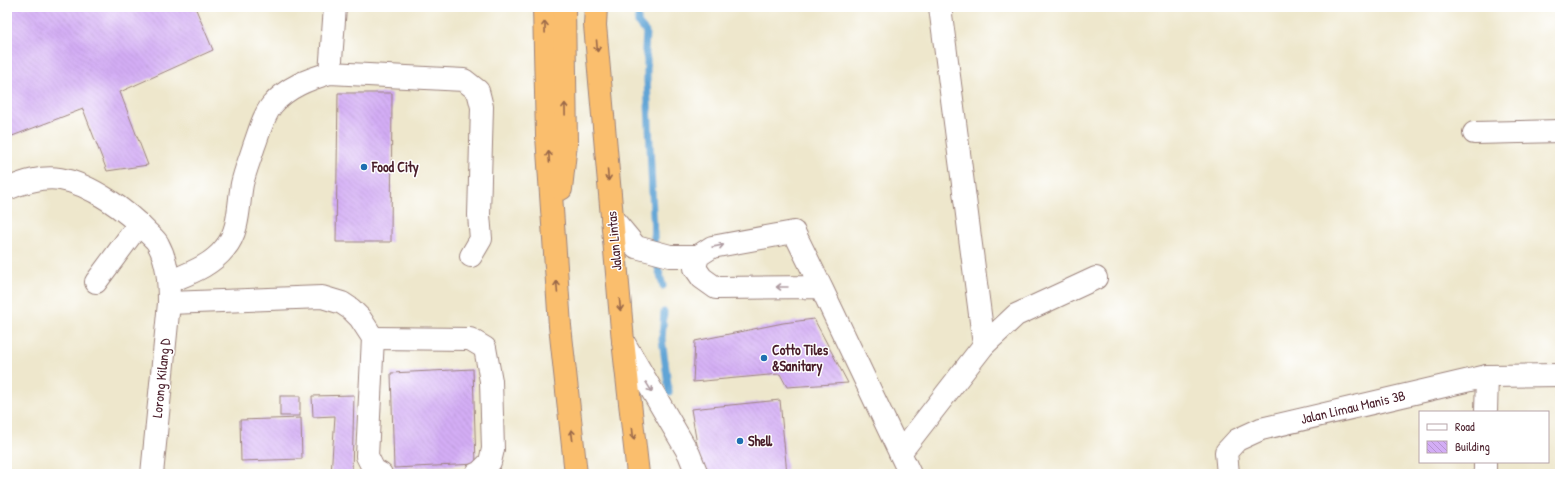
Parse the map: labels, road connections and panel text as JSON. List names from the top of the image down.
{
  "streets": {
    "highway": ["Jalan Lintas"],
    "street": ["Lorong Kilang D", "Jalan Limau Manis 3B"]
  },
  "places": ["Food City", "Cotto Tiles &Sanitary", "Shell"],
  "legend": ["Road", "Building"]
}
